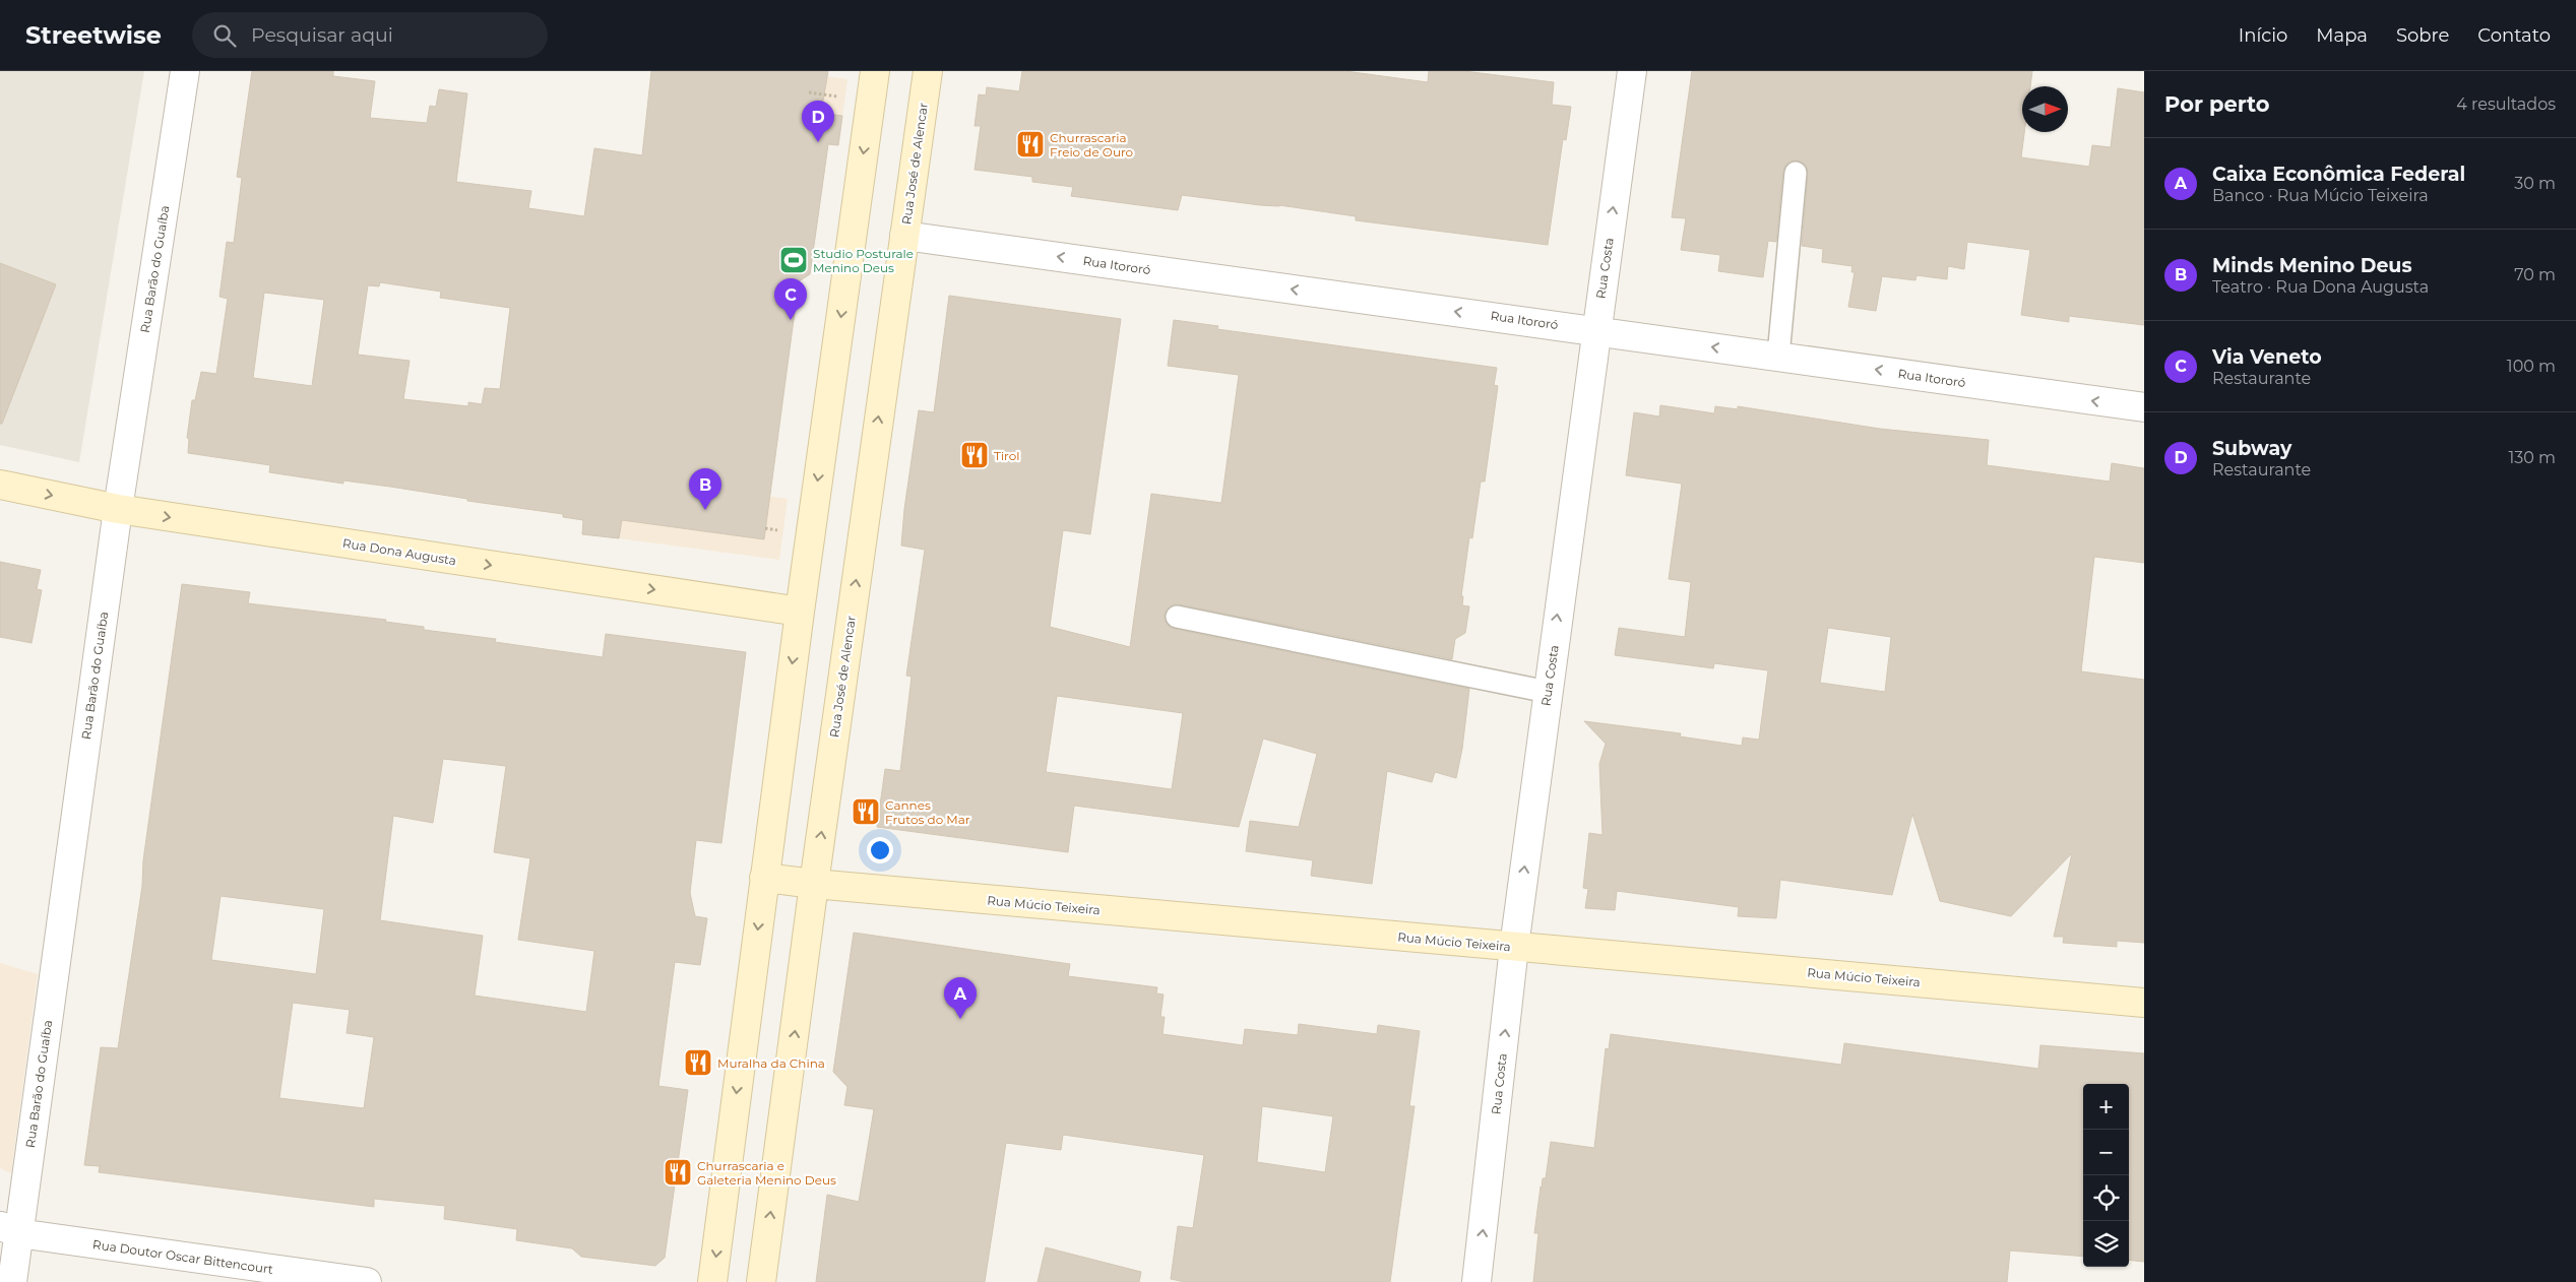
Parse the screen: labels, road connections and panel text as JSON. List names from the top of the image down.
{
  "streets": {
    "main road": ["Rua José de Alencar", "Rua Dona Augusta", "Rua Múcio Teixeira"],
    "street": [
      "Rua Itororó",
      "Rua Costa",
      "Rua Barão do Guaíba",
      "Rua Doutor Oscar Bittencourt"
    ]
  },
  "crossings": [
    ["Rua José de Alencar", "Rua Itororó"],
    ["Rua José de Alencar", "Rua Múcio Teixeira"],
    ["Rua Itororó", "Rua Costa"],
    ["Rua Costa", "Rua Múcio Teixeira"],
    ["Rua Barão do Guaíba", "Rua Dona Augusta"],
    ["Rua Barão do Guaíba", "Rua Doutor Oscar Bittencourt"]
  ],
  "one_way": ["Rua Itororó", "Rua Costa", "Rua Dona Augusta"],
  "places": {
    "restaurant": [
      "Churrascaria Freio de Ouro",
      "Tirol",
      "Cannes Frutos do Mar",
      "Muralha da China",
      "Churrascaria e Galeteria Menino Deus"
    ],
    "sports": ["Studio Posturale Menino Deus"]
  },
  "north": "right",
  "page": {
    "header": "Streetwise",
    "search": "Pesquisar aqui",
    "nav": [
      "Início",
      "Mapa",
      "Sobre",
      "Contato"
    ],
    "heading": ["Por perto", "4 resultados"],
    "pins": [
      "D",
      "C",
      "B",
      "A"
    ],
    "list": [
      {
        "mark": "A",
        "name": "Caixa Econômica Federal",
        "note": "Banco · Rua Múcio Teixeira",
        "value": "30 m"
      },
      {
        "mark": "B",
        "name": "Minds Menino Deus",
        "note": "Teatro · Rua Dona Augusta",
        "value": "70 m"
      },
      {
        "mark": "C",
        "name": "Via Veneto",
        "note": "Restaurante",
        "value": "100 m"
      },
      {
        "mark": "D",
        "name": "Subway",
        "note": "Restaurante",
        "value": "130 m"
      }
    ],
    "map_buttons": ["+", "−"]
  }
}
